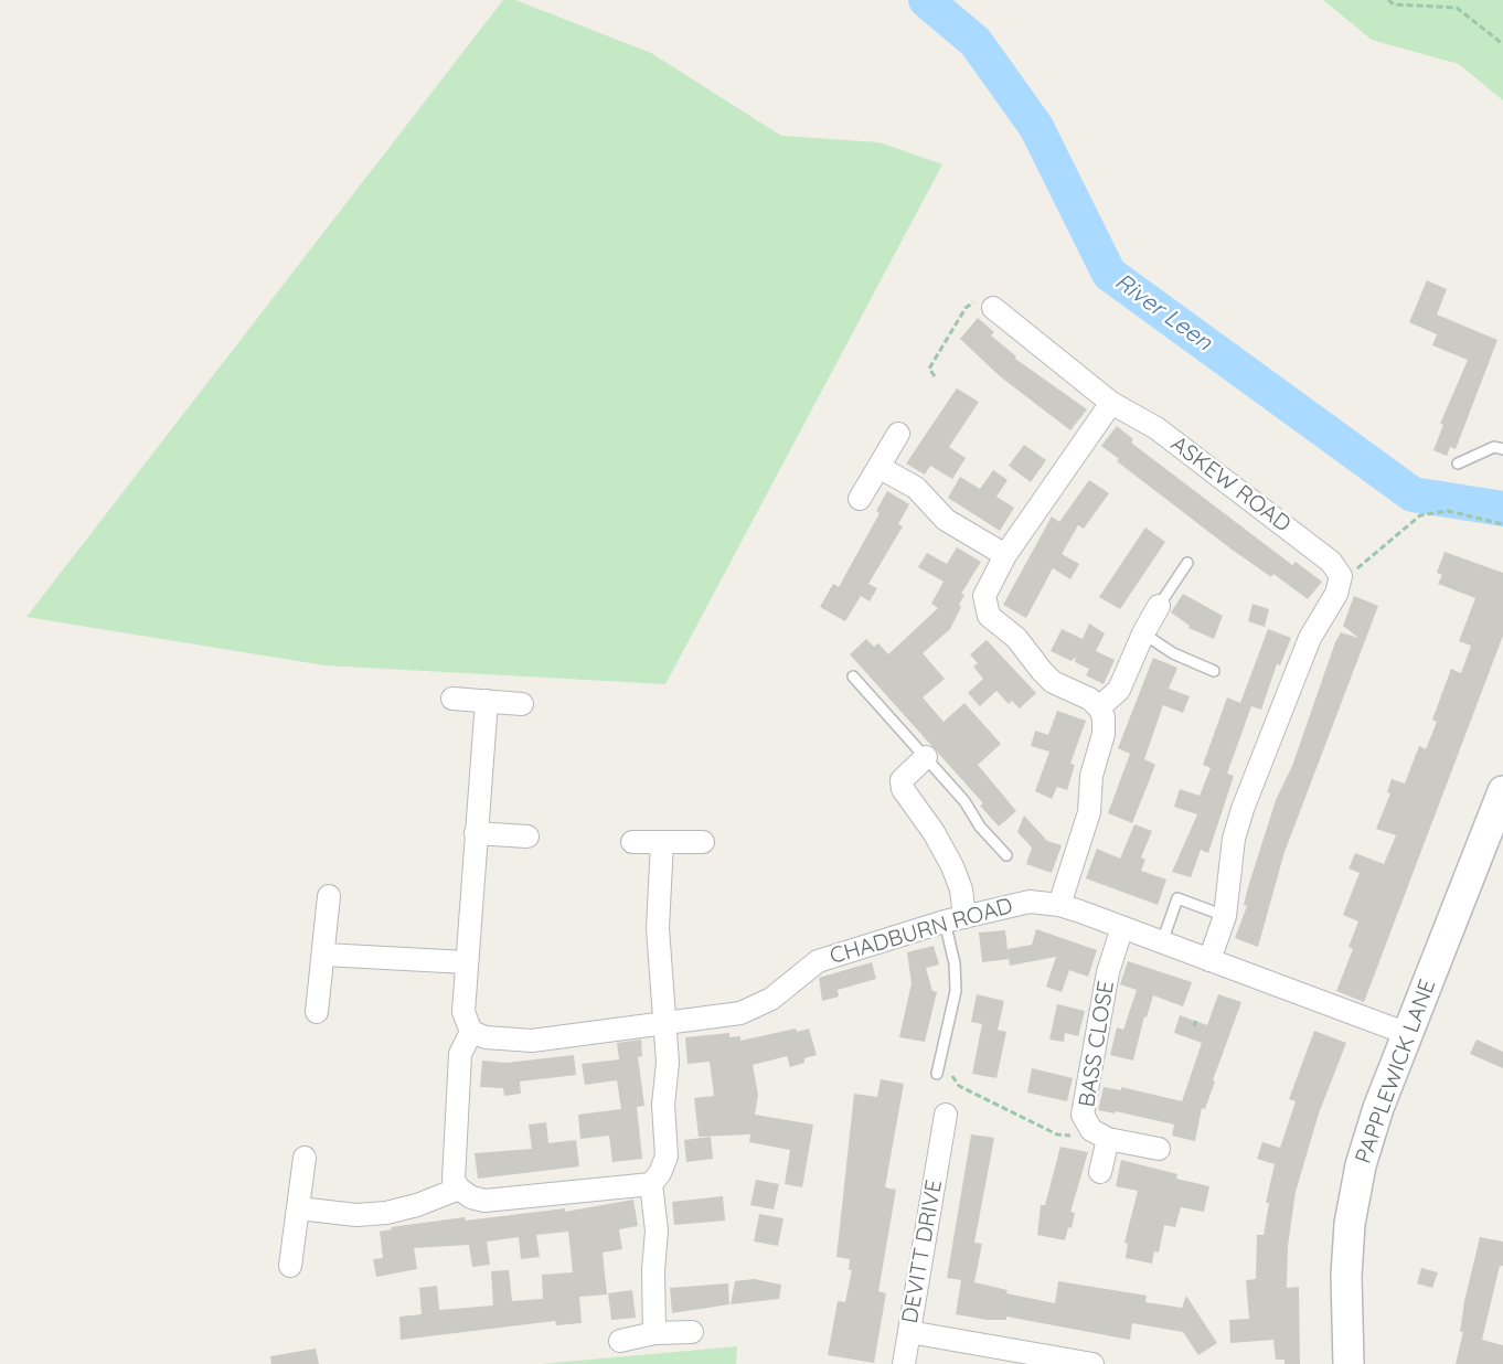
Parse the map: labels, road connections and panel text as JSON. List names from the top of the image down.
{
  "streets": {
    "street": [
      "ASKEW ROAD",
      "CHADBURN ROAD",
      "BASS CLOSE",
      "PAPPLEWICK LANE",
      "DEVITT DRIVE"
    ]
  },
  "crossings": [
    ["CHADBURN ROAD", "BASS CLOSE"],
    ["CHADBURN ROAD", "PAPPLEWICK LANE"]
  ],
  "water": ["River Leen"]
}
